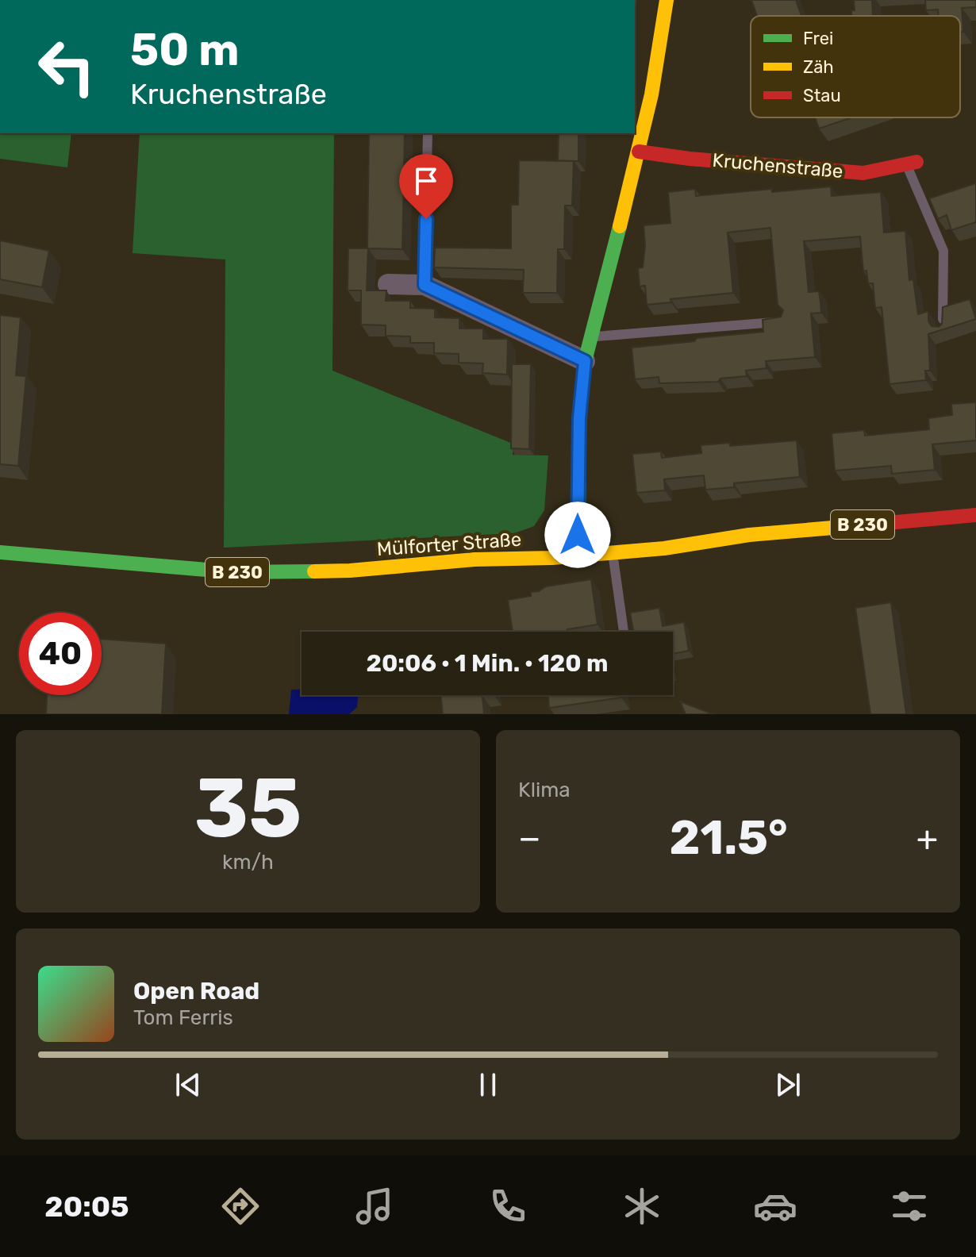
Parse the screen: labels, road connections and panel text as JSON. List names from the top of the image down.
{
  "streets": {
    "main road": ["Kruchenstraße", "B 230", "Mülforter Straße"]
  },
  "legend": ["Frei", "Zäh", "Stau"],
  "page": {
    "turn": ["50 m", "Kruchenstraße"],
    "limit": "40",
    "trip": "20:06 · 1 Min. · 120 m",
    "tile": [
      ["35", "km/h"],
      "Klima"
    ],
    "heat": ["−", "21.5°", "+"],
    "song": ["Open Road", "Tom Ferris"],
    "tabs": "20:05"
  }
}
